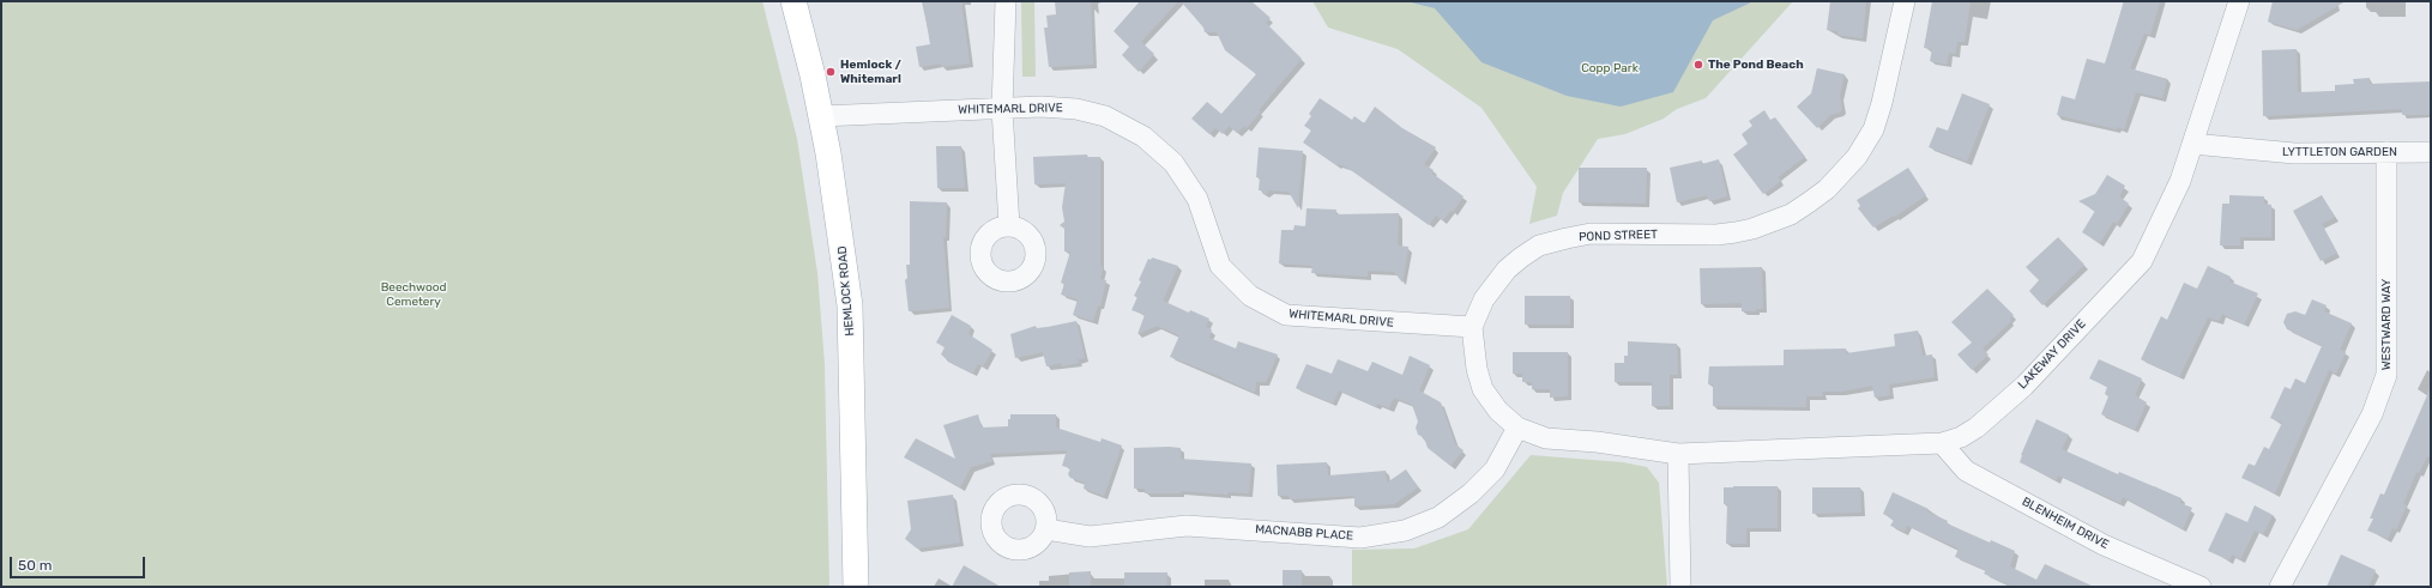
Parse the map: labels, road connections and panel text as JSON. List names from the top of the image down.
{
  "streets": {
    "main road": ["HEMLOCK ROAD"],
    "street": [
      "WHITEMARL DRIVE",
      "LYTTLETON GARDEN",
      "POND STREET",
      "WESTWARD WAY",
      "LAKEWAY DRIVE",
      "BLENHEIM DRIVE",
      "MACNABB PLACE"
    ]
  },
  "crossings": [
    ["WHITEMARL DRIVE", "POND STREET"],
    ["WHITEMARL DRIVE", "HEMLOCK ROAD"],
    ["LYTTLETON GARDEN", "WESTWARD WAY"],
    ["LYTTLETON GARDEN", "LAKEWAY DRIVE"],
    ["POND STREET", "LAKEWAY DRIVE"],
    ["POND STREET", "MACNABB PLACE"],
    ["LAKEWAY DRIVE", "BLENHEIM DRIVE"]
  ],
  "parks": ["Copp Park", "Beechwood Cemetery"],
  "places": ["The Pond Beach", "Hemlock / Whitemarl"],
  "scale_bar": "50 m"
}
